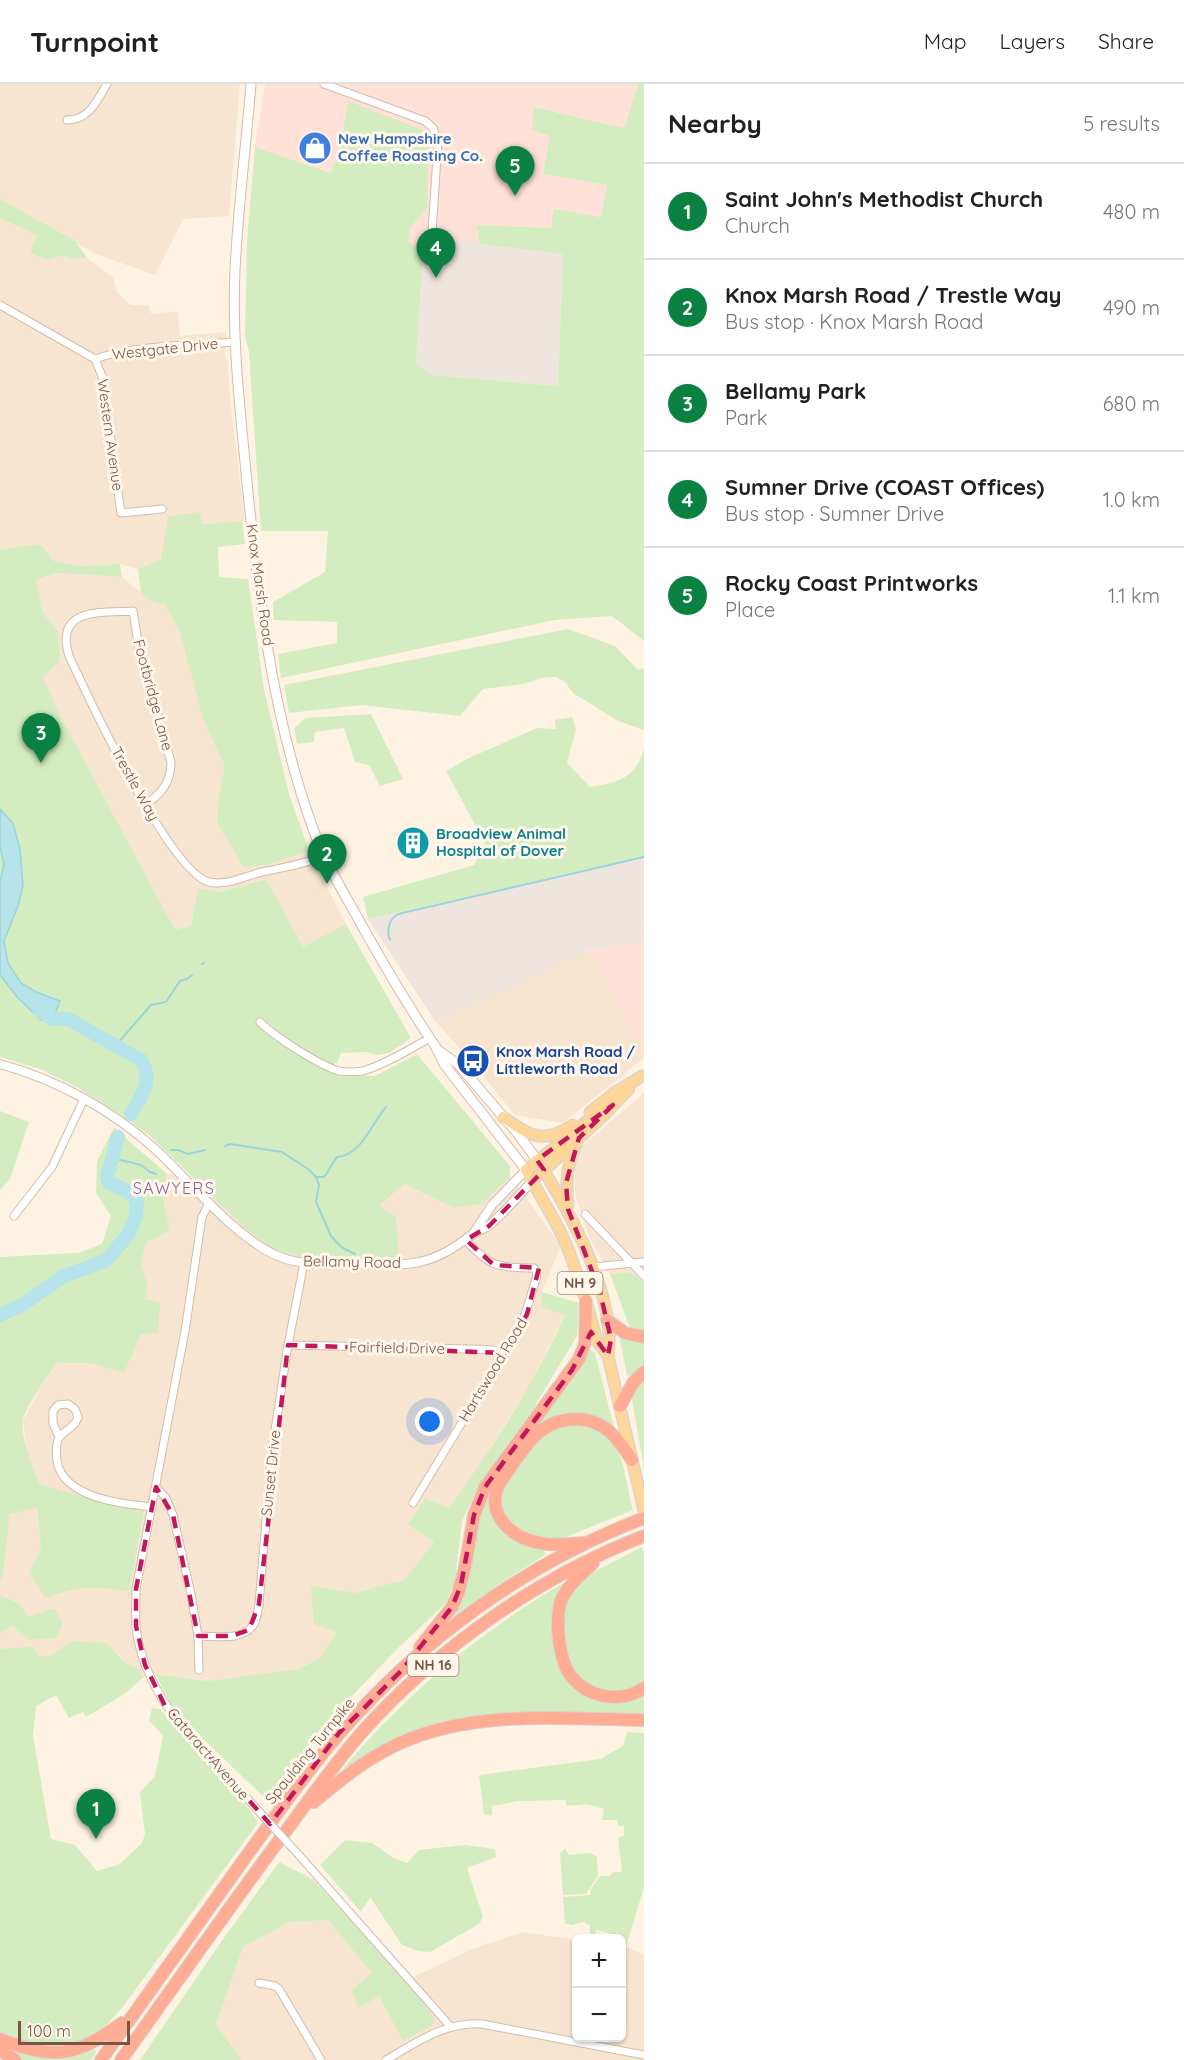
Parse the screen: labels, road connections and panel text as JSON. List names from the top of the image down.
{
  "streets": {
    "highway": ["NH 16", "Spaulding Turnpike"],
    "main road": ["Knox Marsh Road", "NH 9"],
    "street": [
      "Westgate Drive",
      "Western Avenue",
      "Footbridge Lane",
      "Trestle Way",
      "Bellamy Road",
      "Fairfield Drive",
      "Hartswood Road",
      "Sunset Drive",
      "Cataract Avenue"
    ]
  },
  "crossings": [
    ["Westgate Drive", "Western Avenue"],
    ["Westgate Drive", "Knox Marsh Road"],
    ["Knox Marsh Road", "Trestle Way"],
    ["Knox Marsh Road", "Bellamy Road"],
    ["Footbridge Lane", "Trestle Way"],
    ["Bellamy Road", "Hartswood Road"],
    ["Bellamy Road", "Sunset Drive"],
    ["Bellamy Road", "Cataract Avenue"],
    ["Fairfield Drive", "Hartswood Road"],
    ["Fairfield Drive", "Sunset Drive"]
  ],
  "districts": ["SAWYERS"],
  "places": {
    "shop": ["New Hampshire Coffee Roasting Co."],
    "building": ["Broadview Animal Hospital of Dover"],
    "bus stop": ["Knox Marsh Road / Littleworth Road"]
  },
  "scale_bar": "100 m",
  "page": {
    "header": "Turnpoint",
    "nav": ["Map", "Layers", "Share"],
    "heading": ["Nearby", "5 results"],
    "pins": [
      "5",
      "4",
      "3",
      "2",
      "1"
    ],
    "list": [
      {
        "mark": "1",
        "name": "Saint John's Methodist Church",
        "note": "Church",
        "value": "480 m"
      },
      {
        "mark": "2",
        "name": "Knox Marsh Road / Trestle Way",
        "note": "Bus stop · Knox Marsh Road",
        "value": "490 m"
      },
      {
        "mark": "3",
        "name": "Bellamy Park",
        "note": "Park",
        "value": "680 m"
      },
      {
        "mark": "4",
        "name": "Sumner Drive (COAST Offices)",
        "note": "Bus stop · Sumner Drive",
        "value": "1.0 km"
      },
      {
        "mark": "5",
        "name": "Rocky Coast Printworks",
        "note": "Place",
        "value": "1.1 km"
      }
    ],
    "map_buttons": ["+", "−"],
    "scale": "100 m"
  }
}
